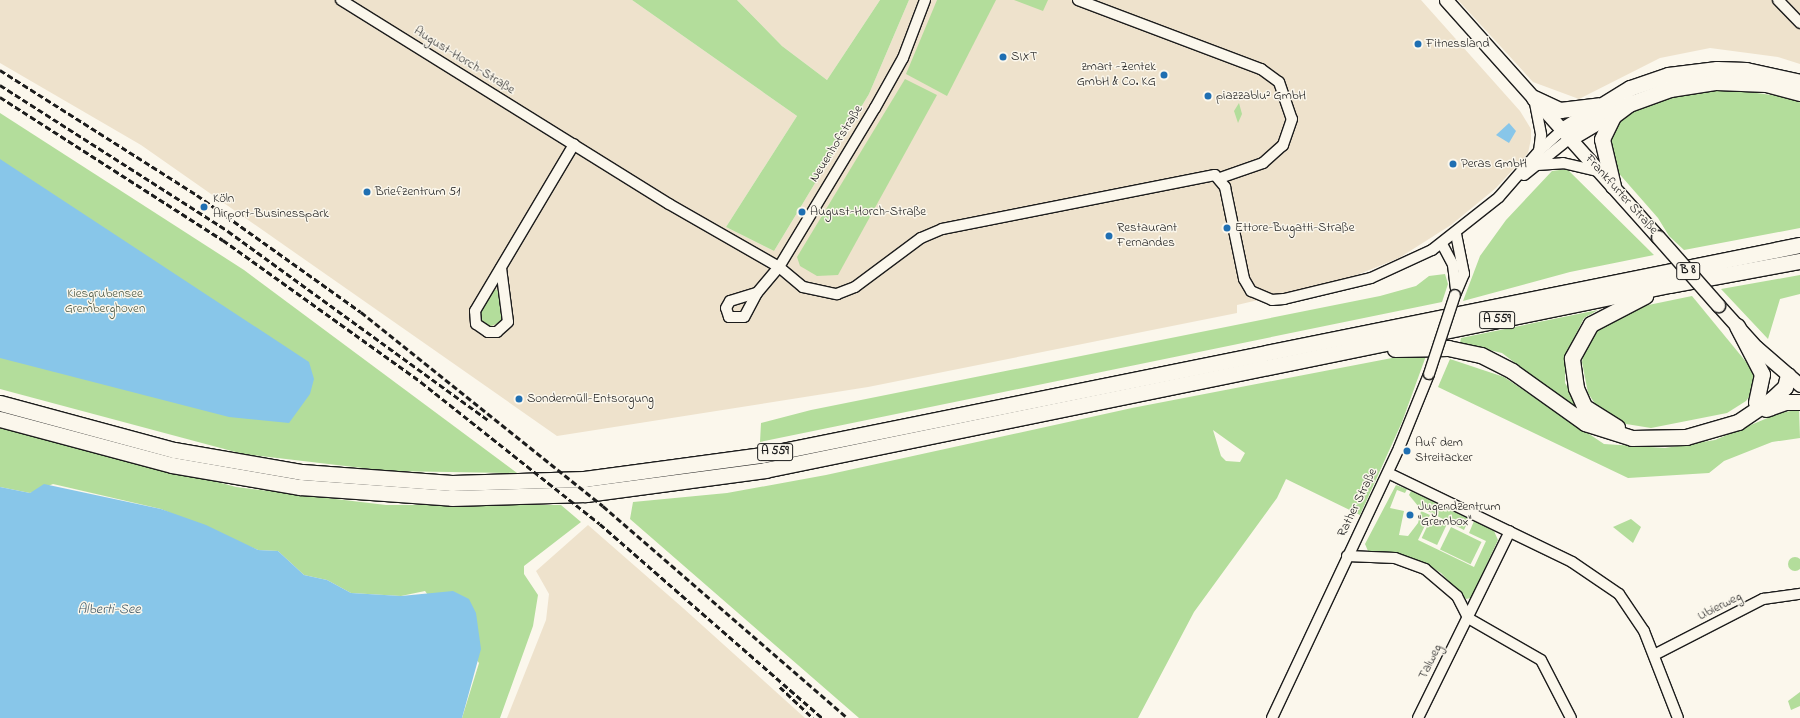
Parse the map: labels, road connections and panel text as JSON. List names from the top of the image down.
{
  "streets": {
    "highway": ["A 559"],
    "main road": ["Frankfurter Straße", "B 8"],
    "street": [
      "August-Horch-Straße",
      "Neuenhofstraße",
      "Rather Straße",
      "Ubierweg",
      "Talweg"
    ]
  },
  "crossings": [
    ["August-Horch-Straße", "Neuenhofstraße"]
  ],
  "water": ["Alberti-See"],
  "parks": ["Kiesgrubensee Gremberghoven"],
  "places": [
    "Fitnessland",
    "SIXT",
    "zmart -Zentek GmbH & Co. KG",
    "piazzablu² GmbH",
    "Peras GmbH",
    "Briefzentrum 51",
    "Köln Airport-Businesspark",
    "August-Horch-Straße",
    "Ettore-Bugatti-Straße",
    "Restaurant Fernandes",
    "Sondermüll-Entsorgung",
    "Auf dem Streitacker",
    "Jugendzentrum \"Grembox\""
  ]
}
